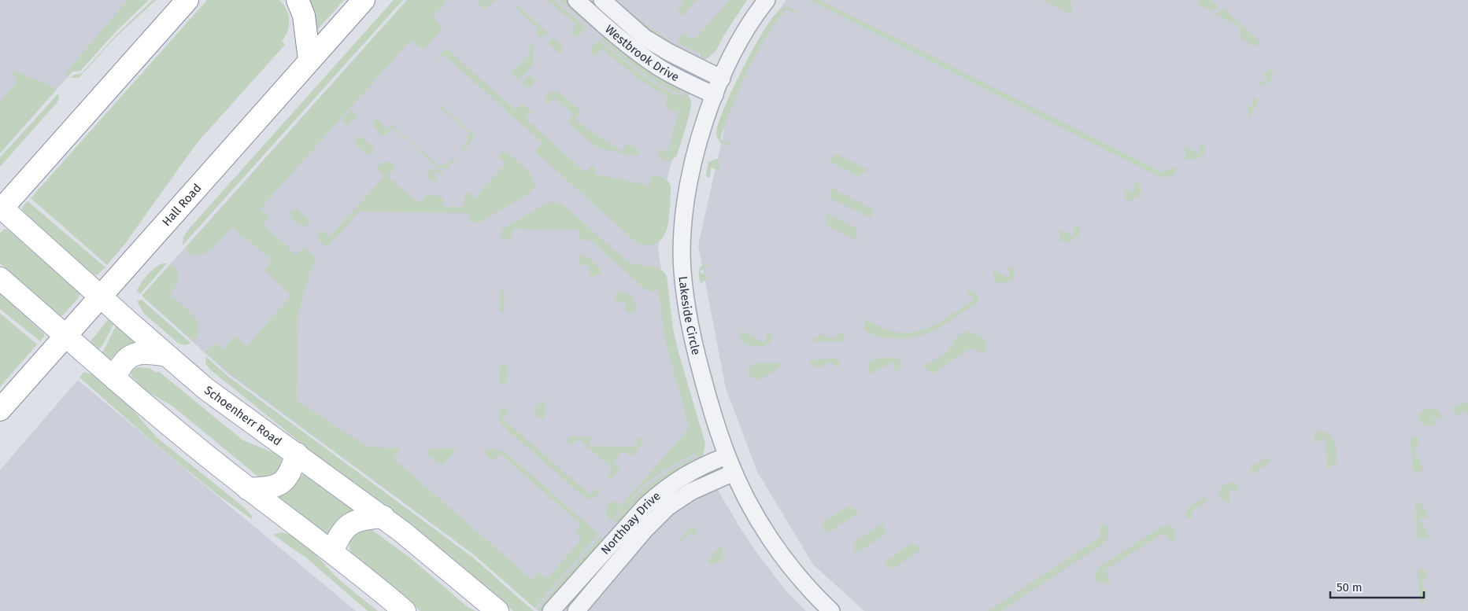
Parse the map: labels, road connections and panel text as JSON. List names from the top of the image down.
{
  "streets": {
    "main road": ["Hall Road", "Schoenherr Road"],
    "street": ["Westbrook Drive", "Lakeside Circle", "Northbay Drive"]
  },
  "crossings": [
    ["Westbrook Drive", "Lakeside Circle"],
    ["Hall Road", "Schoenherr Road"],
    ["Lakeside Circle", "Northbay Drive"]
  ],
  "scale_bar": "50 m"
}
